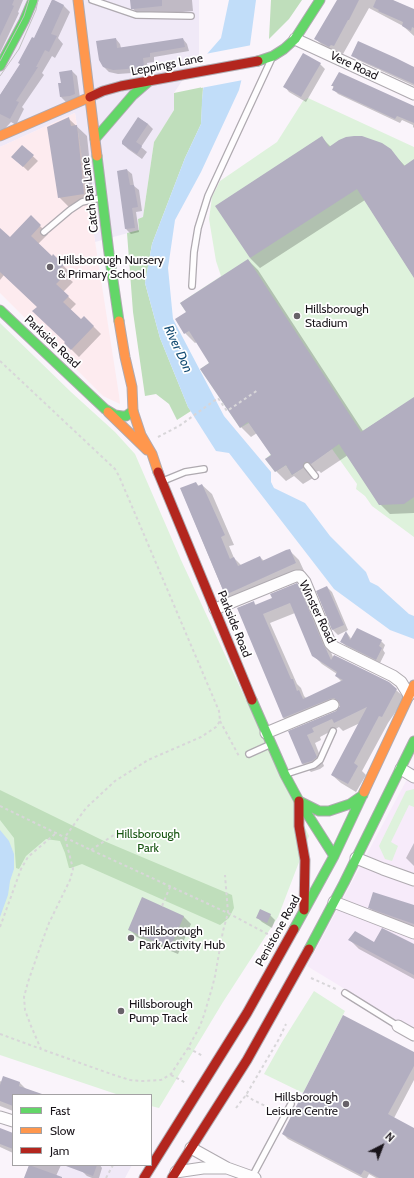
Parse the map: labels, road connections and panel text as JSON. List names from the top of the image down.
{
  "streets": {
    "main road": [
      "Leppings Lane",
      "Catch Bar Lane",
      "Parkside Road",
      "Penistone Road"
    ],
    "street": ["Vere Road", "Winster Road"]
  },
  "crossings": [
    ["Leppings Lane", "Vere Road"],
    ["Leppings Lane", "Catch Bar Lane"],
    ["Catch Bar Lane", "Parkside Road"],
    ["Parkside Road", "Winster Road"],
    ["Parkside Road", "Penistone Road"],
    ["Winster Road", "Penistone Road"]
  ],
  "water": ["River Don"],
  "parks": ["Hillsborough Park"],
  "places": [
    "Hillsborough Nursery & Primary School",
    "Hillsborough Stadium",
    "Hillsborough Park Activity Hub",
    "Hillsborough Pump Track",
    "Hillsborough Leisure Centre"
  ],
  "legend": ["Fast", "Slow", "Jam"],
  "north": "top right"
}
